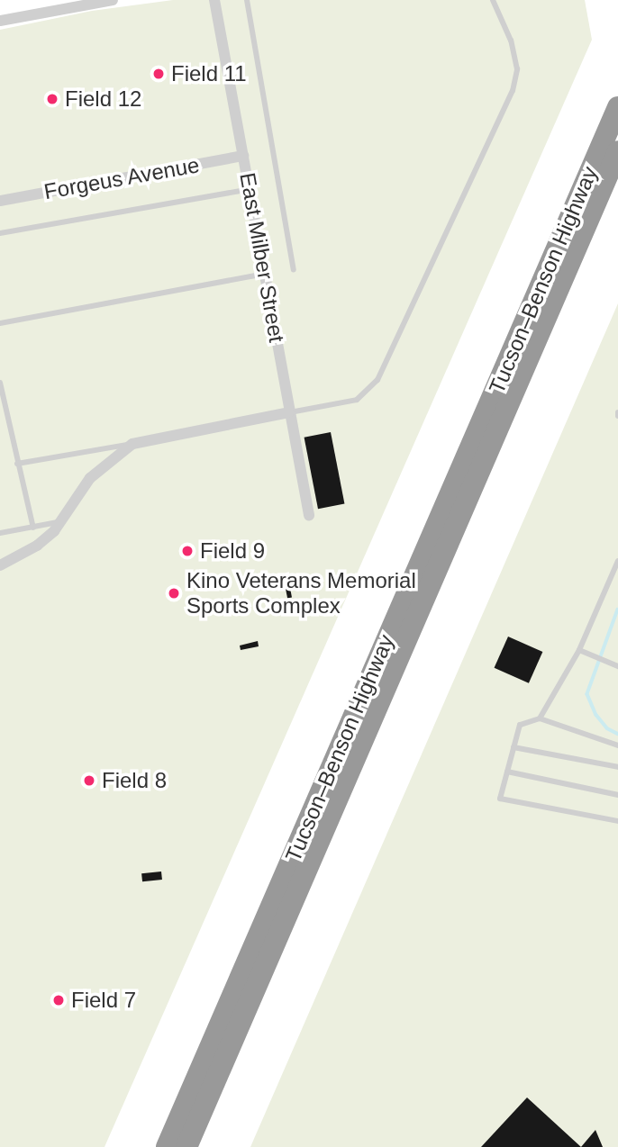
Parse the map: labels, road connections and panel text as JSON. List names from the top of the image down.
{
  "streets": {
    "highway": ["Tucson–Benson Highway"],
    "street": ["Forgeus Avenue", "East Milber Street"]
  },
  "crossings": [
    ["Forgeus Avenue", "East Milber Street"]
  ],
  "places": [
    "Field 11",
    "Field 12",
    "Field 9",
    "Kino Veterans Memorial Sports Complex",
    "Field 8",
    "Field 7"
  ]
}
